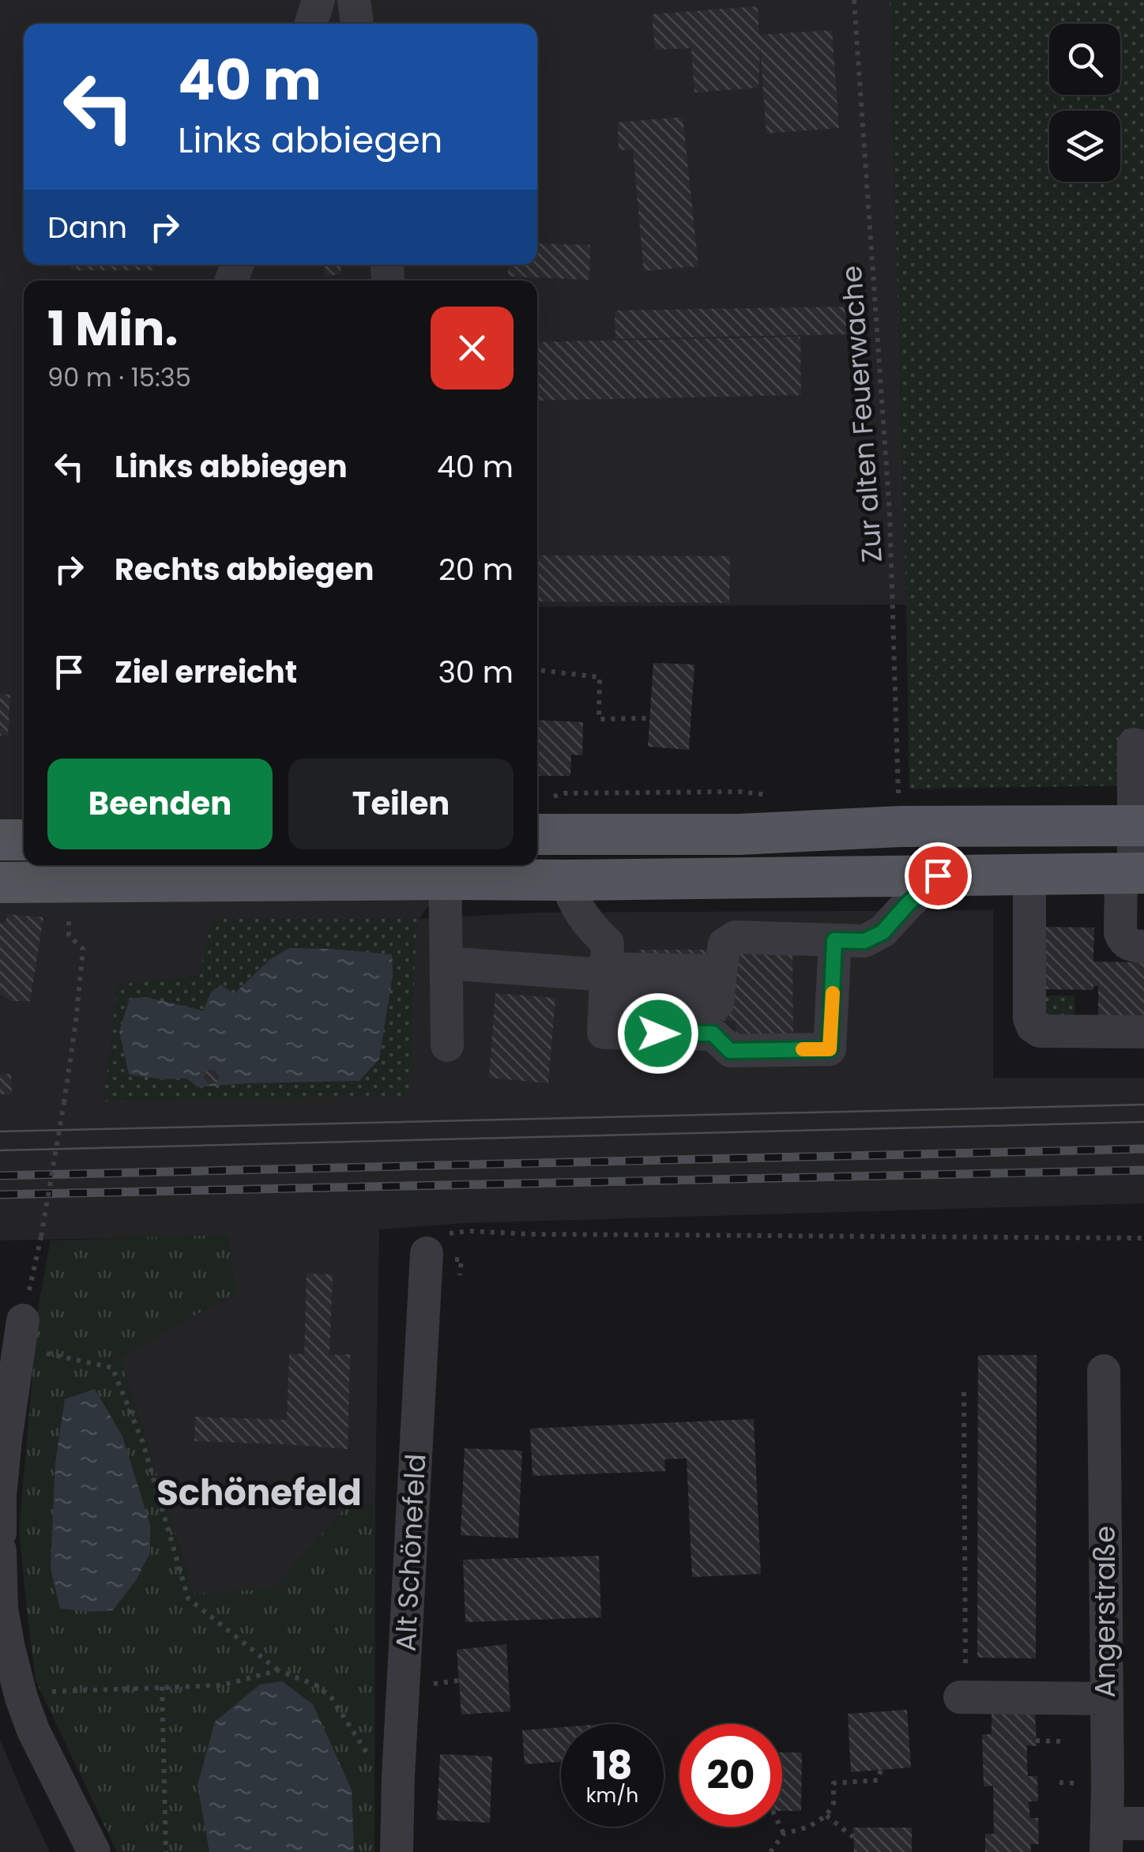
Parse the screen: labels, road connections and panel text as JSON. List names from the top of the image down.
{
  "streets": {
    "street": ["Alt Schönefeld", "Angerstraße"],
    "path": ["Zur alten Feuerwache"]
  },
  "districts": ["Schönefeld"],
  "page": {
    "turn": ["40 m", "Links abbiegen"],
    "then": "Dann",
    "heading": ["1 Min.", "90 m · 15:35"],
    "list": [
      {
        "name": "Links abbiegen",
        "value": "40 m"
      },
      {
        "name": "Rechts abbiegen",
        "value": "20 m"
      },
      {
        "name": "Ziel erreicht",
        "value": "30 m"
      }
    ],
    "buttons": ["Beenden", "Teilen"],
    "speed": "18 km/h",
    "limit": "20"
  }
}
